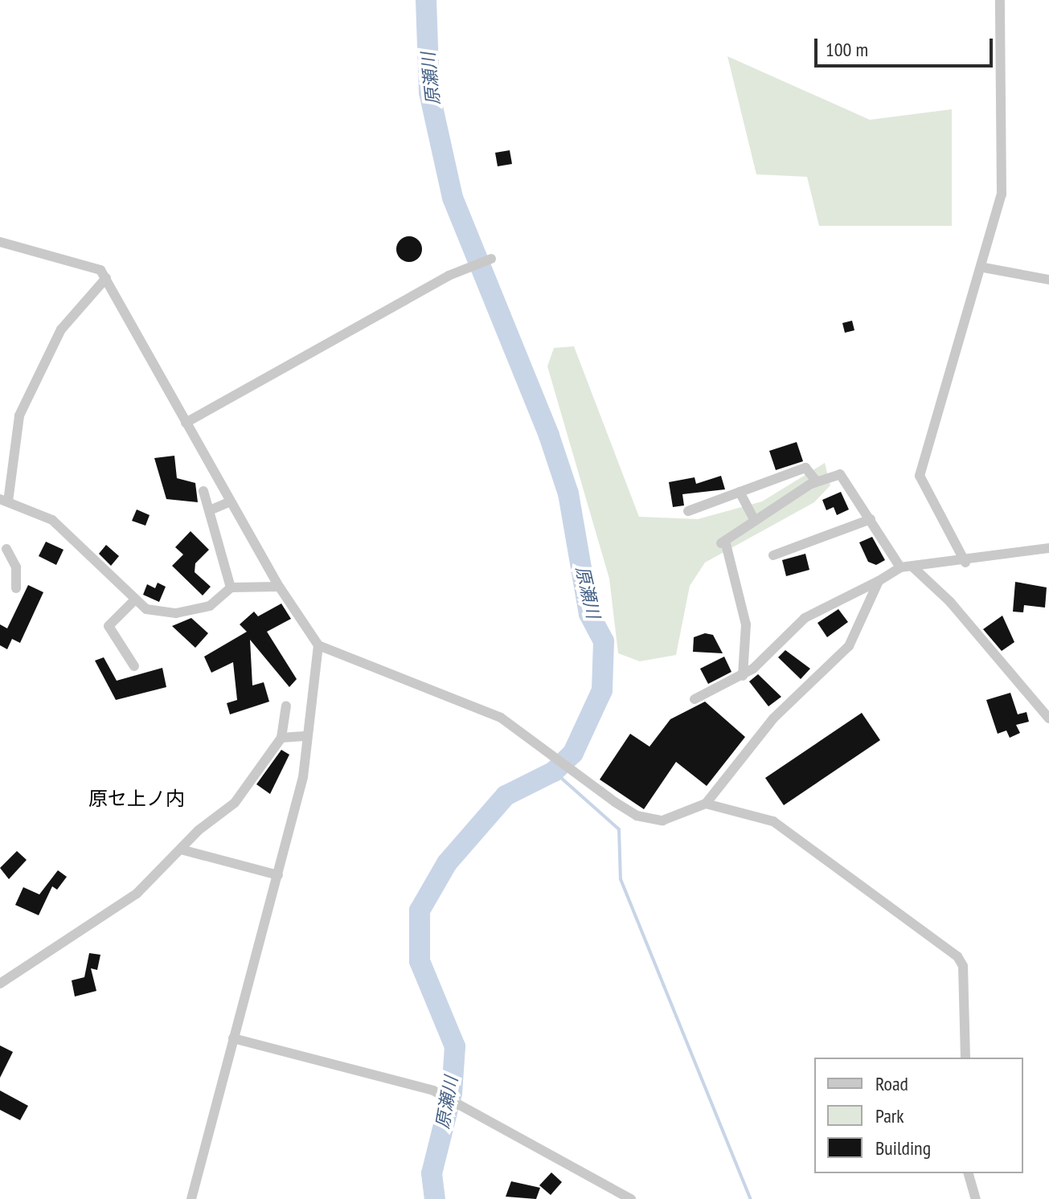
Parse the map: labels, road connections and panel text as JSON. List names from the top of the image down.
{
  "districts": ["原セ上ノ内"],
  "water": ["原瀬川"],
  "legend": ["Road", "Park", "Building"],
  "scale_bar": "100 m"
}
